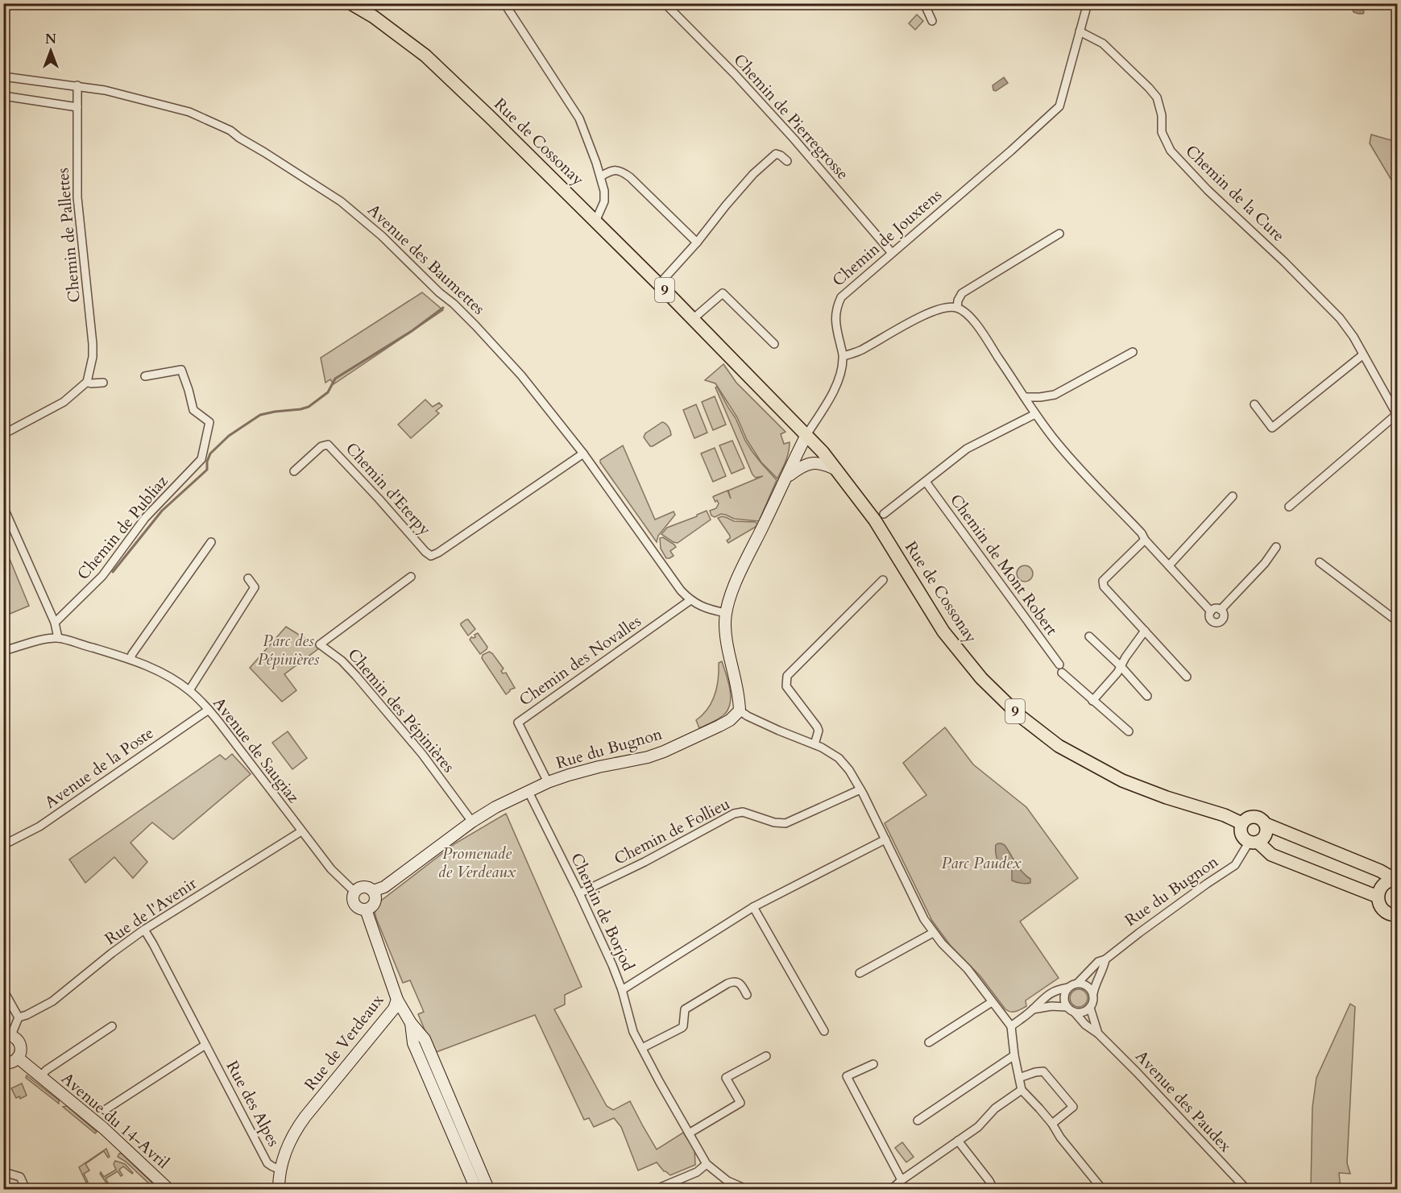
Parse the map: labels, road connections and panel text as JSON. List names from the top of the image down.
{
  "streets": {
    "main road": ["Rue de Cossonay", "9"],
    "street": [
      "Chemin de Pierregrosse",
      "Chemin de la Cure",
      "Chemin de Pallettes",
      "Chemin de Jouxtens",
      "Avenue des Baumettes",
      "Chemin d'Eterpy",
      "Chemin de Publiaz",
      "Chemin de Mont Robert",
      "Chemin des Novalles",
      "Chemin des Pépinières",
      "Rue du Bugnon",
      "Avenue de Saugiaz",
      "Avenue de la Poste",
      "Chemin de Follieu",
      "Rue de l'Avenir",
      "Chemin de Borjod",
      "Rue de Verdeaux",
      "Avenue des Paudex",
      "Rue des Alpes",
      "Avenue du 14-Avril"
    ]
  },
  "crossings": [
    ["Chemin de Pierregrosse", "Chemin de Jouxtens"],
    ["Rue de Cossonay", "Chemin de Jouxtens"],
    ["Rue de Cossonay", "Rue du Bugnon"],
    ["Chemin de la Cure", "Chemin de Jouxtens"],
    ["Chemin de Pallettes", "Avenue des Baumettes"],
    ["Chemin de Jouxtens", "Avenue des Baumettes"],
    ["Chemin de Jouxtens", "Rue du Bugnon"],
    ["Avenue des Baumettes", "Chemin d'Eterpy"],
    ["Avenue des Baumettes", "Chemin des Novalles"],
    ["Chemin des Novalles", "Rue du Bugnon"],
    ["Chemin des Pépinières", "Rue du Bugnon"],
    ["Rue du Bugnon", "Avenue de Saugiaz"],
    ["Rue du Bugnon", "Chemin de Borjod"],
    ["Rue du Bugnon", "Rue de Verdeaux"],
    ["Rue du Bugnon", "Avenue des Paudex"],
    ["Avenue de Saugiaz", "Avenue de la Poste"],
    ["Avenue de Saugiaz", "Rue de l'Avenir"],
    ["Avenue de Saugiaz", "Rue de Verdeaux"],
    ["Chemin de Follieu", "Chemin de Borjod"],
    ["Rue de l'Avenir", "Rue des Alpes"],
    ["Rue de Verdeaux", "Rue des Alpes"]
  ],
  "parks": ["Parc des Pépinières", "Promenade de Verdeaux", "Parc Paudex"],
  "north": "top"
}
